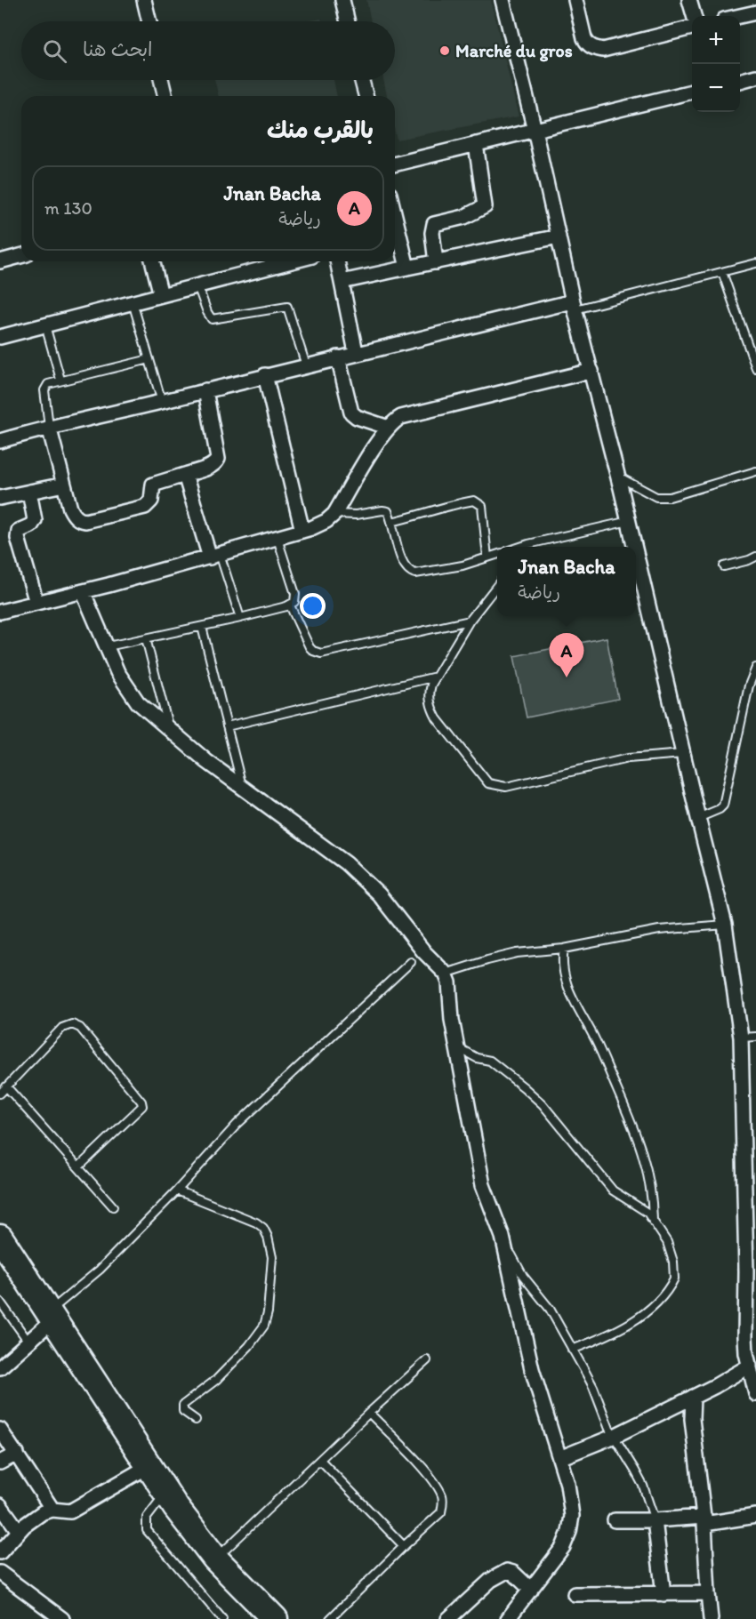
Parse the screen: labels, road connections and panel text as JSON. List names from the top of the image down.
{
  "places": ["Marché du gros"],
  "page": {
    "map_buttons": ["+", "−"],
    "search": "ابحث هنا",
    "heading": "بالقرب منك",
    "list": [
      {
        "mark": "A",
        "name": "Jnan Bacha",
        "note": "رياضة",
        "value": "130 m"
      }
    ],
    "popup": ["Jnan Bacha", "رياضة"],
    "pins": "A"
  }
}
